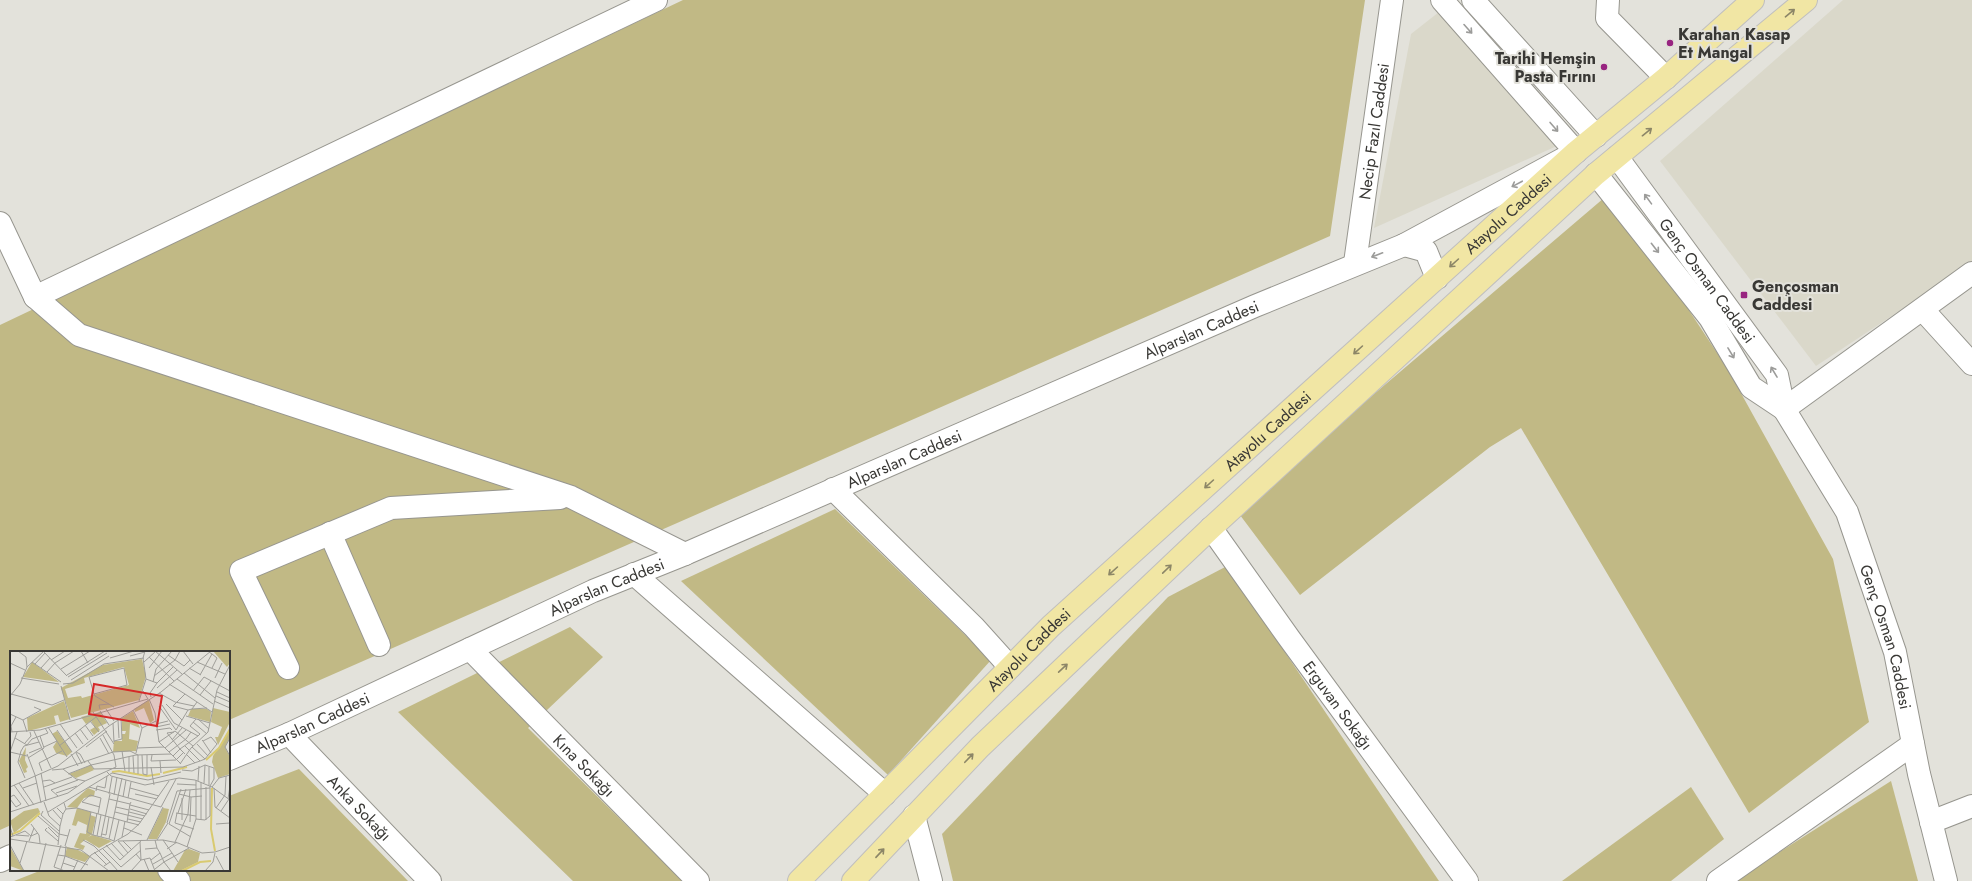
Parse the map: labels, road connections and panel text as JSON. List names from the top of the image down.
{
  "streets": {
    "main road": ["Atayolu Caddesi"],
    "street": [
      "Necip Fazıl Caddesi",
      "Genç Osman Caddesi",
      "Alparslan Caddesi",
      "Erguvan Sokağı",
      "Kına Sokağı",
      "Anka Sokağı"
    ]
  },
  "crossings": [
    ["Necip Fazıl Caddesi", "Alparslan Caddesi"],
    ["Atayolu Caddesi", "Genç Osman Caddesi"],
    ["Atayolu Caddesi", "Alparslan Caddesi"],
    ["Atayolu Caddesi", "Erguvan Sokağı"],
    ["Alparslan Caddesi", "Kına Sokağı"],
    ["Alparslan Caddesi", "Anka Sokağı"]
  ],
  "places": {
    "other": ["Karahan Kasap Et Mangal", "Tarihi Hemşin Pasta Fırını"],
    "transit": ["Gençosman Caddesi"]
  }
}
